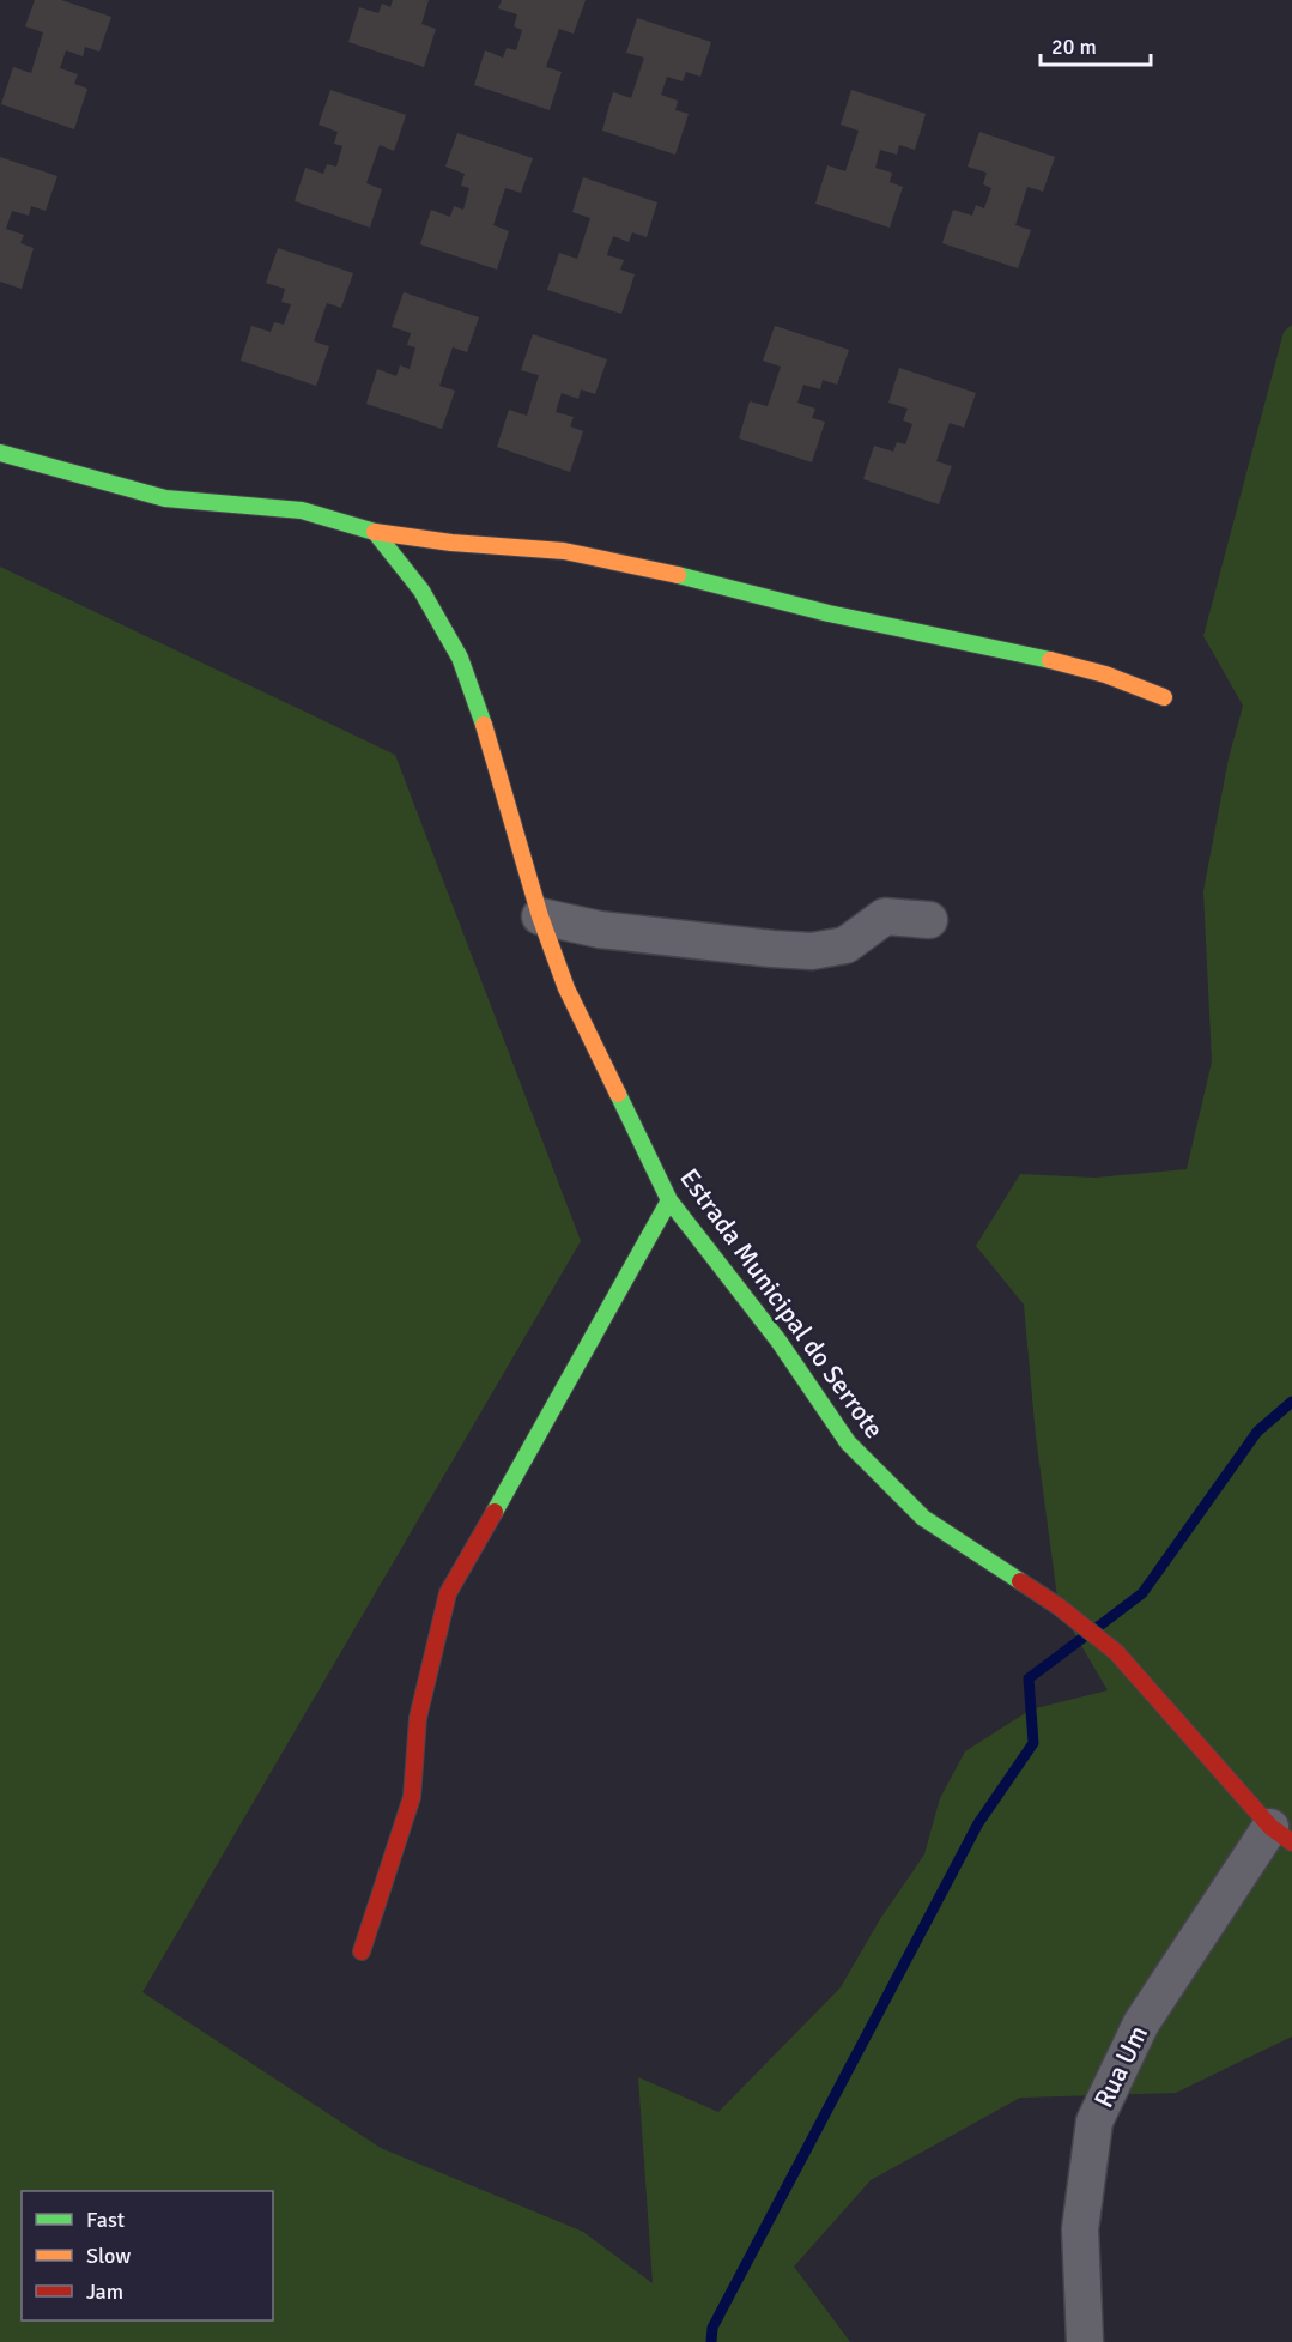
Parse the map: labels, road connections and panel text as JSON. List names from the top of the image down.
{
  "streets": {
    "street": ["Estrada Municipal do Serrote", "Rua Um"]
  },
  "crossings": [
    ["Estrada Municipal do Serrote", "Rua Um"]
  ],
  "legend": ["Fast", "Slow", "Jam"],
  "scale_bar": "20 m"
}
